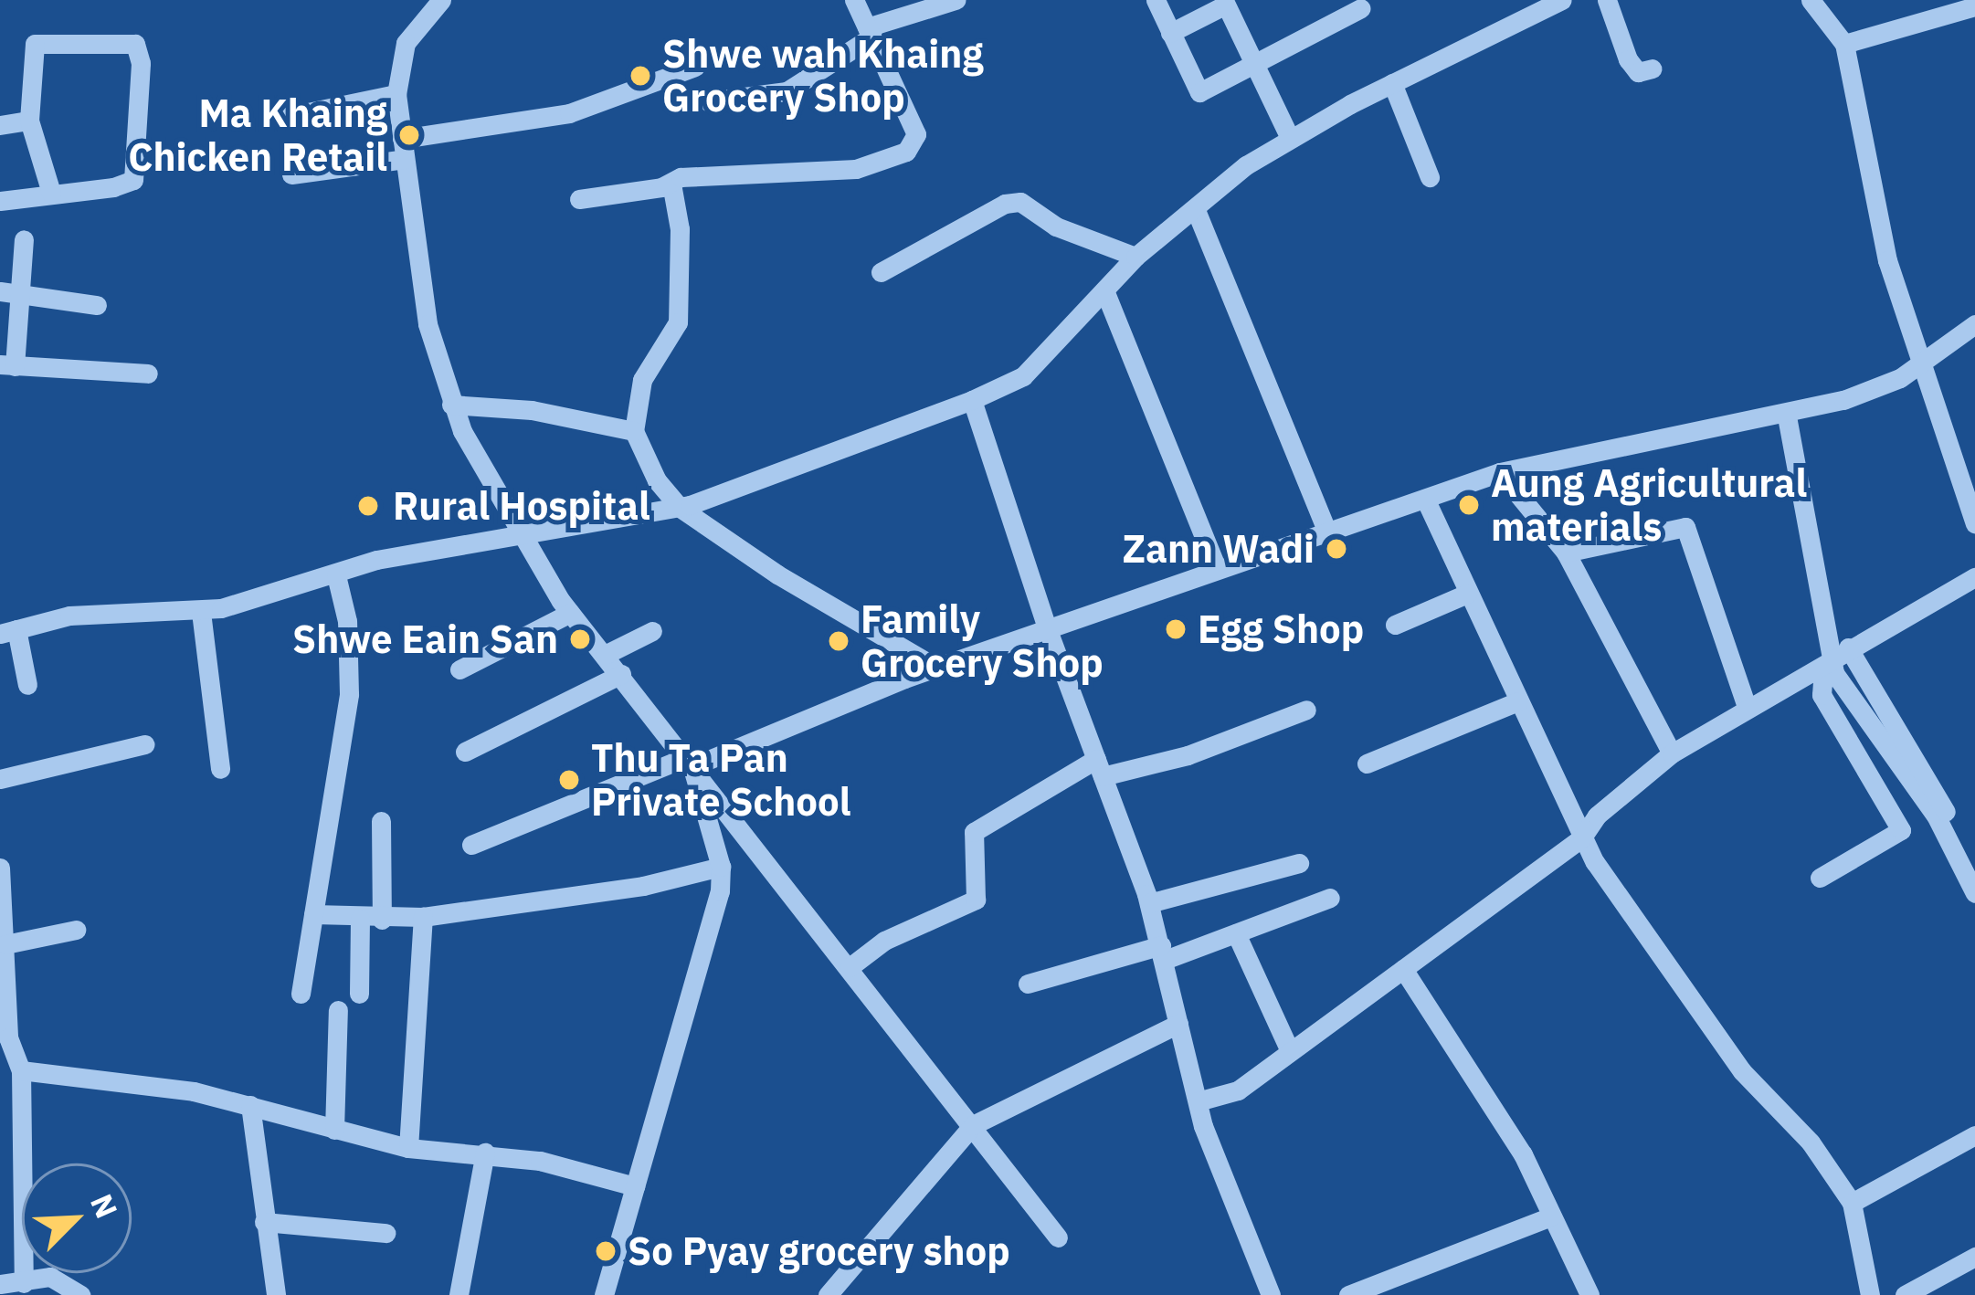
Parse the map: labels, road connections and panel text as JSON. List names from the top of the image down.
{
  "places": [
    "Shwe wah Khaing Grocery Shop",
    "Ma Khaing Chicken Retail",
    "Aung Agricultural materials",
    "Rural Hospital",
    "Zann Wadi",
    "Egg Shop",
    "Shwe Eain San",
    "Family Grocery Shop",
    "Thu Ta Pan Private School",
    "So Pyay grocery shop"
  ],
  "north": "top right"
}
